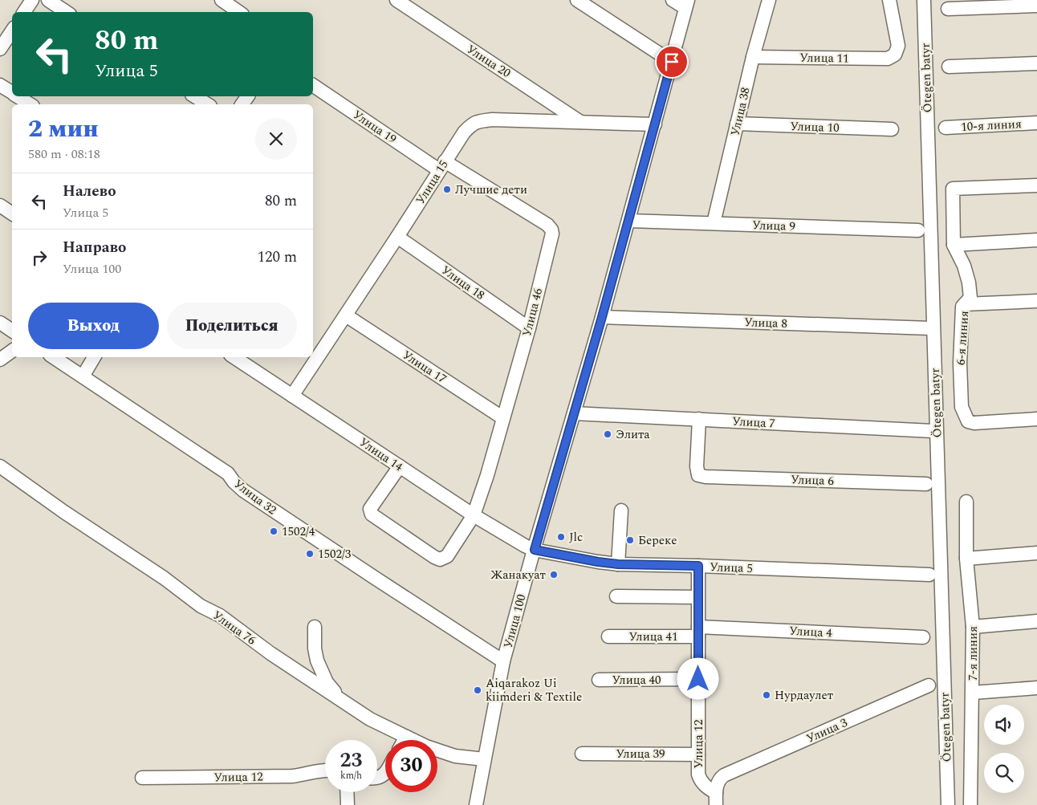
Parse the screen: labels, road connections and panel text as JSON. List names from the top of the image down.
{
  "streets": {
    "street": [
      "Улица 11",
      "Улица 20",
      "Ötegen batyr",
      "Улица 38",
      "10-я линия",
      "Улица 19",
      "Улица 10",
      "Улица 15",
      "Улица 9",
      "Улица 18",
      "Улица 46",
      "Улица 8",
      "6-я линия",
      "Улица 17",
      "Улица 7",
      "Улица 14",
      "Улица 6",
      "Улица 32",
      "Улица 5",
      "Улица 100",
      "Улица 76",
      "Улица 4",
      "Улица 41",
      "7-я линия",
      "Улица 40",
      "Улица 3",
      "Улица 12",
      "Улица 39"
    ]
  },
  "crossings": [
    ["Улица 11", "Улица 38"],
    ["Улица 20", "Улица 15"],
    ["Улица 38", "Улица 10"],
    ["Улица 38", "Улица 9"],
    ["Улица 19", "Улица 15"],
    ["Улица 19", "Улица 46"],
    ["Улица 15", "Улица 18"],
    ["Улица 15", "Улица 46"],
    ["Улица 15", "Улица 17"],
    ["Улица 15", "Улица 14"],
    ["Улица 15", "Улица 100"],
    ["Улица 9", "Улица 100"],
    ["Улица 18", "Улица 46"],
    ["Улица 46", "Улица 17"],
    ["Улица 46", "Улица 14"],
    ["Улица 8", "Улица 100"],
    ["Улица 7", "Улица 6"],
    ["Улица 7", "Улица 100"],
    ["Улица 14", "Улица 5"],
    ["Улица 14", "Улица 100"],
    ["Улица 32", "Улица 100"],
    ["Улица 5", "Улица 100"],
    ["Улица 5", "Улица 12"],
    ["Улица 100", "Улица 76"],
    ["Улица 4", "Улица 41"],
    ["Улица 4", "Улица 12"],
    ["Улица 41", "Улица 12"],
    ["Улица 40", "Улица 12"],
    ["Улица 3", "Улица 12"],
    ["Улица 12", "Улица 39"]
  ],
  "places": [
    "Лучшие дети",
    "Элита",
    "1502/4",
    "Jlc",
    "Береке",
    "1502/3",
    "Жанакуат",
    "Aiqarakoz Ui kiimderi & Textile",
    "Нурдаулет"
  ],
  "page": {
    "turn": ["80 m", "Улица 5"],
    "heading": ["2 мин", "580 m · 08:18"],
    "list": [
      {
        "name": "Налево",
        "note": "Улица 5",
        "value": "80 m"
      },
      {
        "name": "Направо",
        "note": "Улица 100",
        "value": "120 m"
      }
    ],
    "buttons": ["Выход", "Поделиться"],
    "speed": "23 km/h",
    "limit": "30"
  }
}
